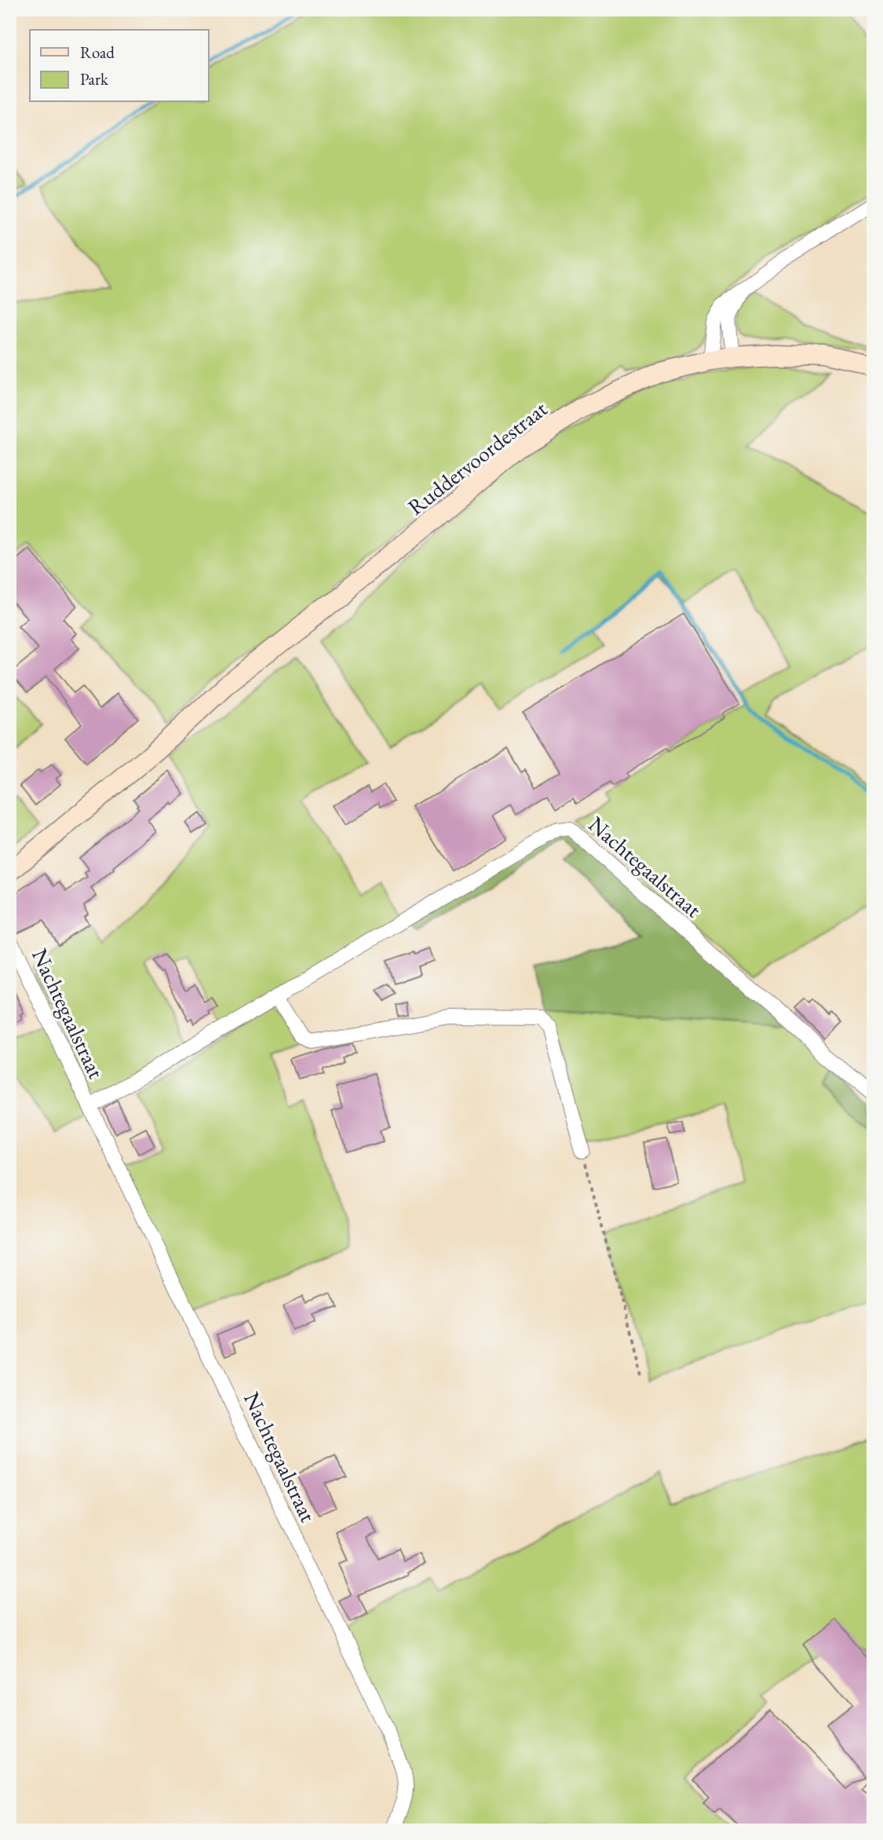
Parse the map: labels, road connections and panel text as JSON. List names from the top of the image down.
{
  "streets": {
    "street": ["Ruddervoordestraat", "Nachtegaalstraat"]
  },
  "legend": ["Road", "Park"]
}
